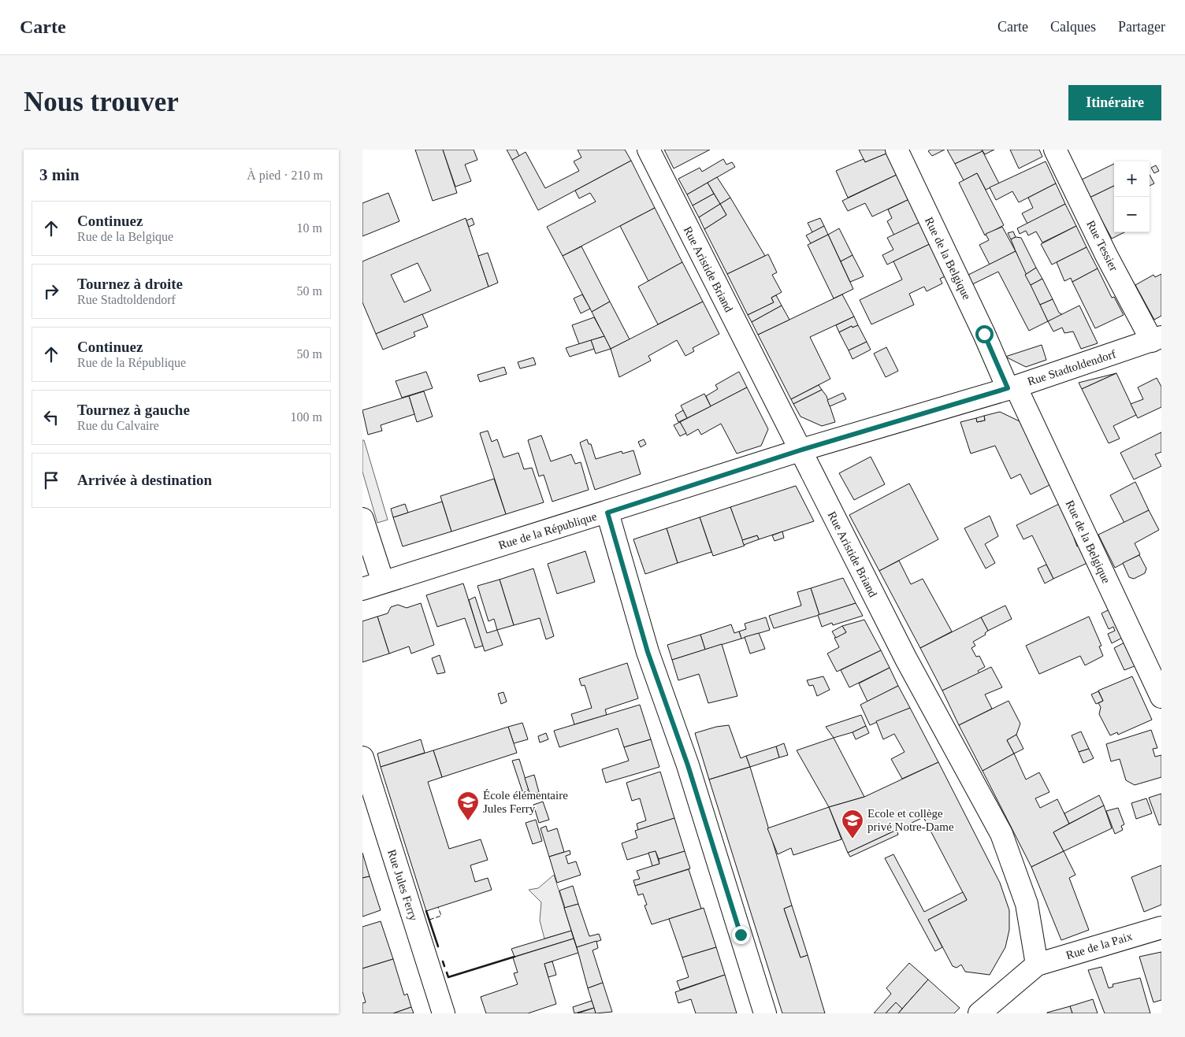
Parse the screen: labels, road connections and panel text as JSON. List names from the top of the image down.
{
  "streets": {
    "street": [
      "Rue Tessier",
      "Rue de la Belgique",
      "Rue Aristide Briand",
      "Rue Stadtoldendorf",
      "Rue de la République",
      "Rue Jules Ferry",
      "Rue de la Paix"
    ]
  },
  "crossings": [
    ["Rue Tessier", "Rue Stadtoldendorf"],
    ["Rue de la Belgique", "Rue Stadtoldendorf"],
    ["Rue Aristide Briand", "Rue Stadtoldendorf"],
    ["Rue Aristide Briand", "Rue de la République"],
    ["Rue Aristide Briand", "Rue de la Paix"],
    ["Rue Stadtoldendorf", "Rue de la République"]
  ],
  "places": {
    "school or university": ["École élémentaire Jules Ferry", "Ecole et collège privé Notre-Dame"]
  },
  "page": {
    "header": "Carte",
    "nav": ["Carte", "Calques", "Partager"],
    "buttons": "Itinéraire",
    "title": "Nous trouver",
    "heading": ["3 min", "À pied · 210 m"],
    "map_buttons": ["+", "−"],
    "list": [
      ["Continuez", "Rue de la Belgique", "10 m"],
      ["Tournez à droite", "Rue Stadtoldendorf", "50 m"],
      ["Continuez", "Rue de la République", "50 m"],
      ["Tournez à gauche", "Rue du Calvaire", "100 m"],
      "Arrivée à destination"
    ]
  }
}
